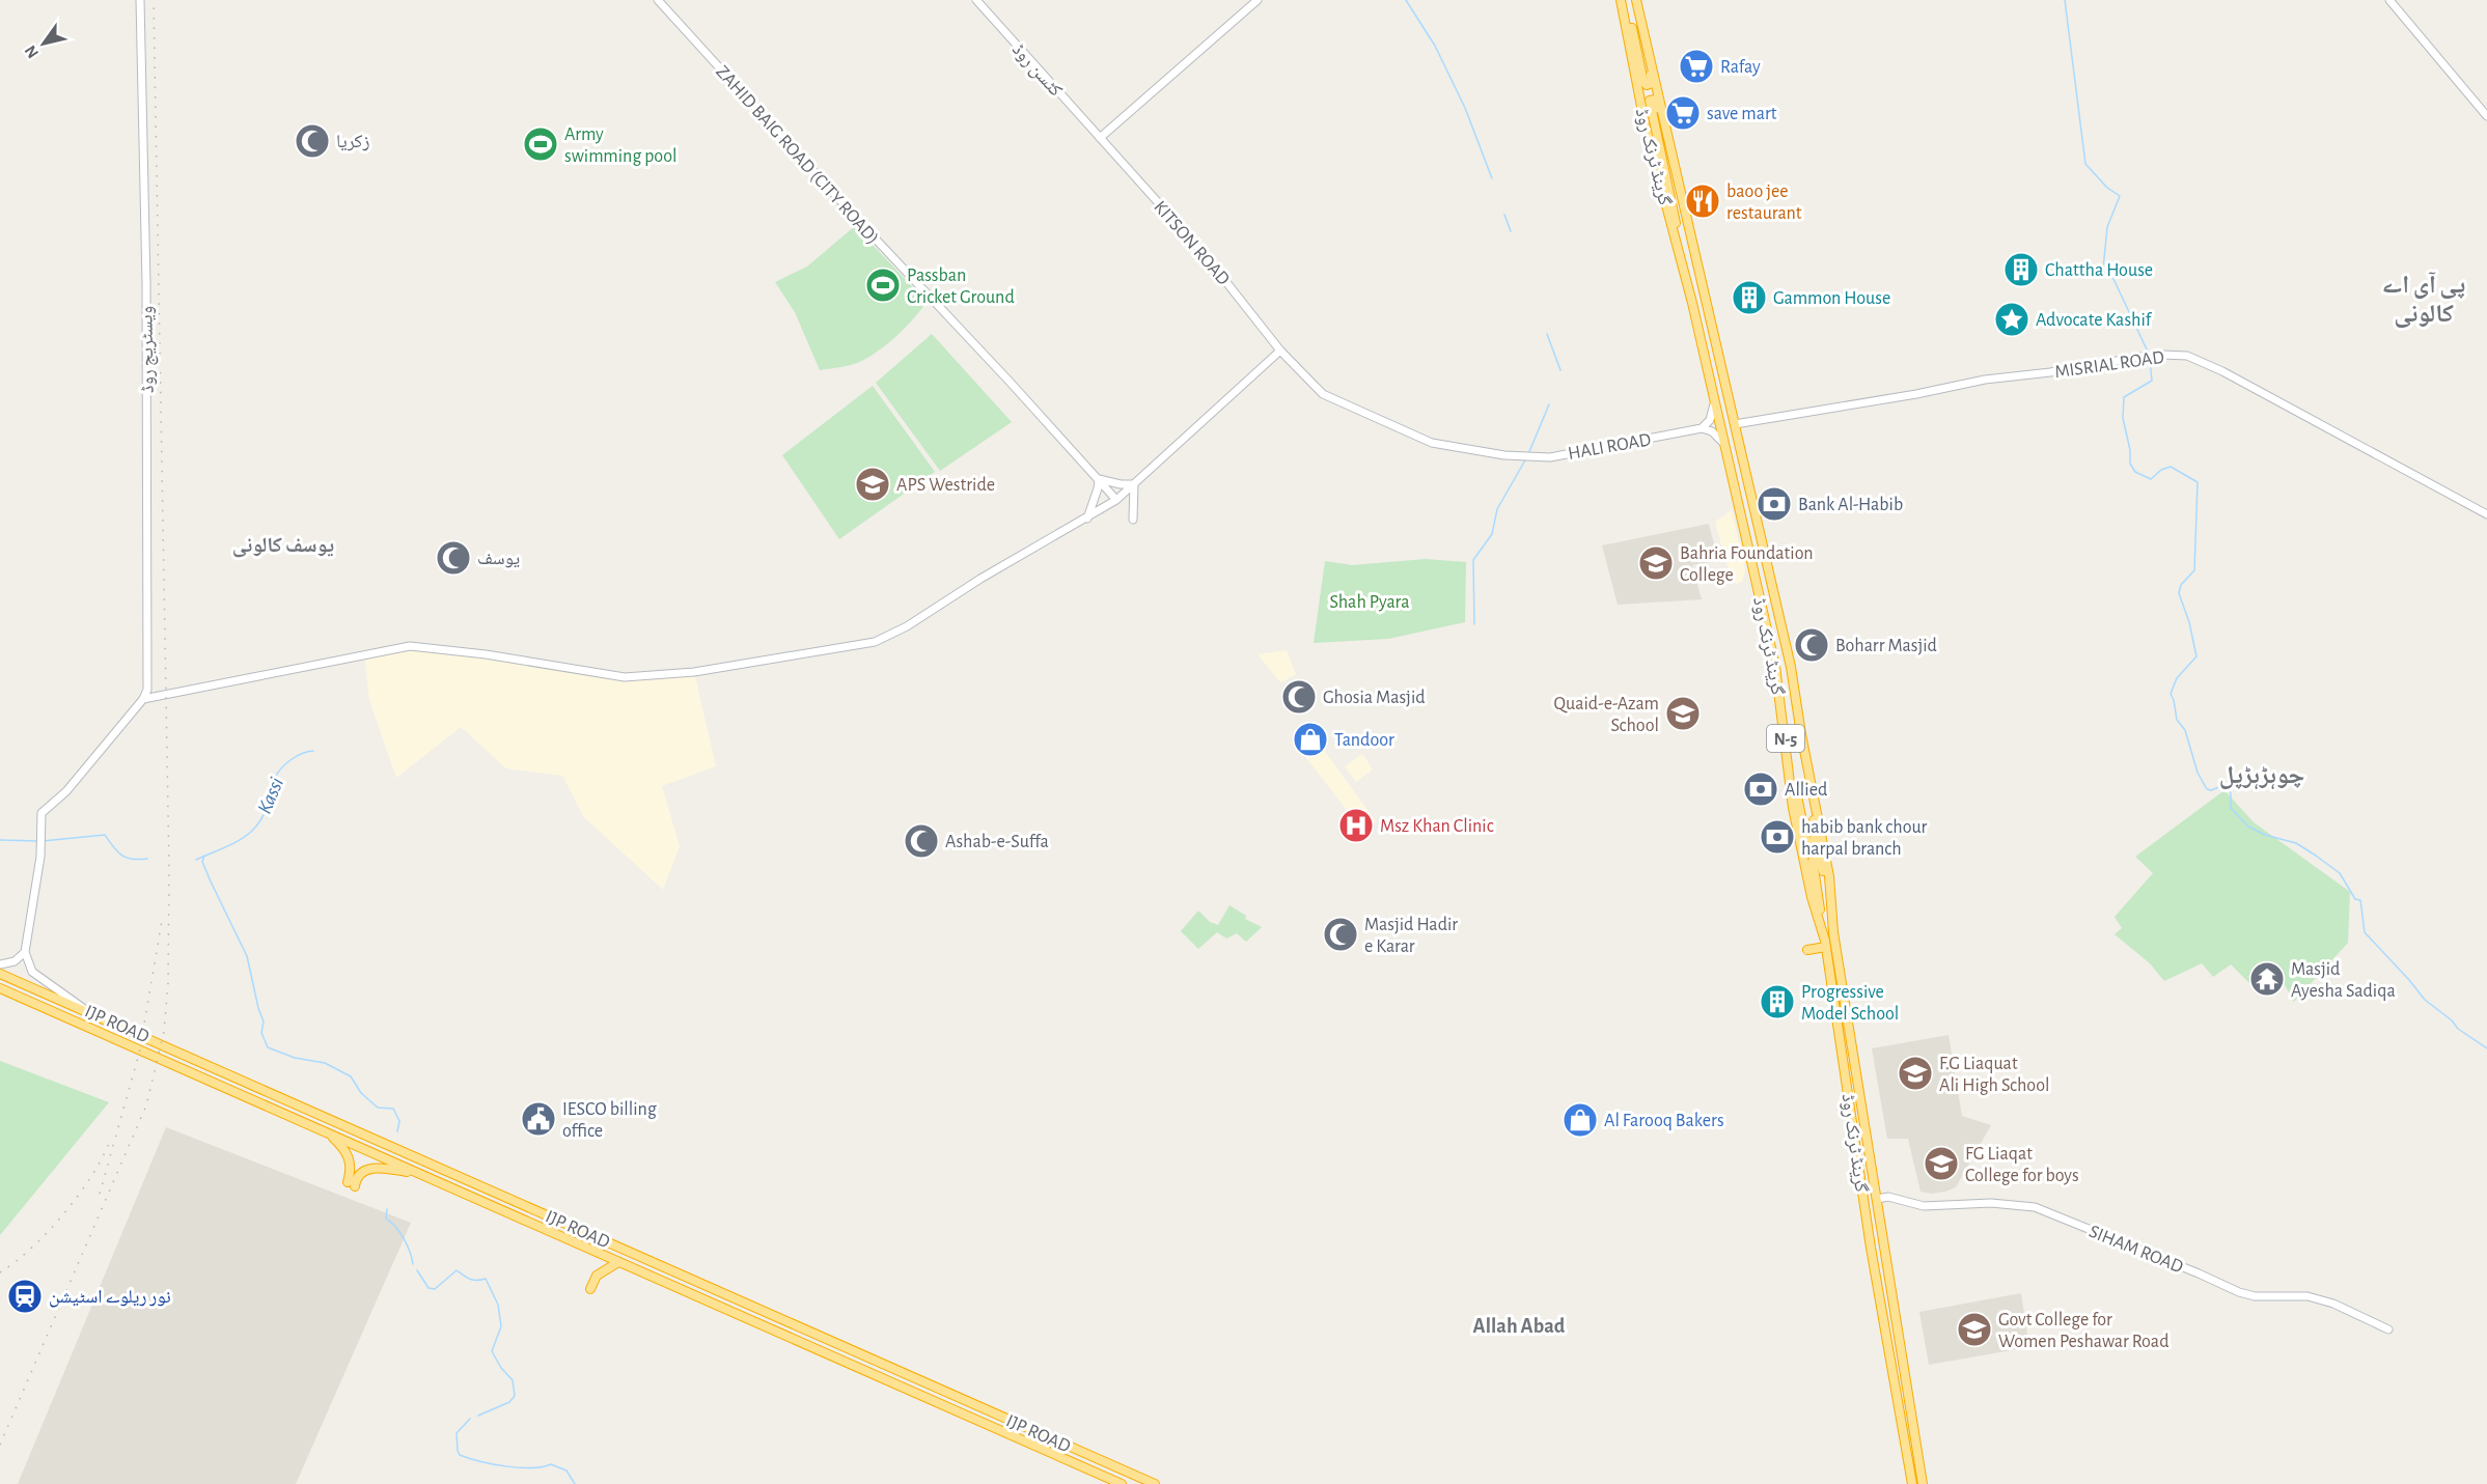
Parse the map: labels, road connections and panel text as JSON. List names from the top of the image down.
{
  "streets": {
    "highway": ["گرینڈ ٹرنک روڈ", "N-5", "IJP ROAD"],
    "main road": [
      "کٹسن روڈ",
      "ZAHID BAIG ROAD (CITY ROAD)",
      "KITSON ROAD",
      "ویسٹریج روڈ",
      "MISRIAL ROAD",
      "HALI ROAD",
      "SIHAM ROAD"
    ]
  },
  "crossings": [
    ["کٹسن روڈ", "KITSON ROAD"],
    ["گرینڈ ٹرنک روڈ", "MISRIAL ROAD"],
    ["گرینڈ ٹرنک روڈ", "SIHAM ROAD"],
    ["KITSON ROAD", "HALI ROAD"]
  ],
  "districts": [
    "پی آی اے کالونی",
    "یوسف کالونی",
    "چوہڑہڑپل",
    "Allah Abad"
  ],
  "water": ["Kassi"],
  "parks": ["Shah Pyara"],
  "places": {
    "supermarket": ["Rafay", "save mart"],
    "mosque": [
      "زکریا",
      "یوسف",
      "Boharr Masjid",
      "Ghosia Masjid",
      "Ashab-e-Suffa",
      "Masjid Hadir e Karar"
    ],
    "sports": ["Army swimming pool", "Passban Cricket Ground"],
    "restaurant": ["baoo jee restaurant"],
    "building": ["Chattha House", "Gammon House", "Progressive Model School"],
    "place": ["Advocate Kashif"],
    "school or university": [
      "APS Westride",
      "Bahria Foundation College",
      "Quaid-e-Azam School",
      "F.G Liaquat Ali High School",
      "FG Liaqat College for boys",
      "Govt College for Women Peshawar Road"
    ],
    "bank": ["Bank Al-Habib", "Allied", "habib bank chour harpal branch"],
    "shop": ["Tandoor", "Al Farooq Bakers"],
    "hospital": ["Msz Khan Clinic"],
    "temple": ["Masjid Ayesha Sadiqa"],
    "public building": ["IESCO billing office"],
    "station": ["نور ریلوے اسٹیشن"]
  },
  "north": "bottom left"
}
